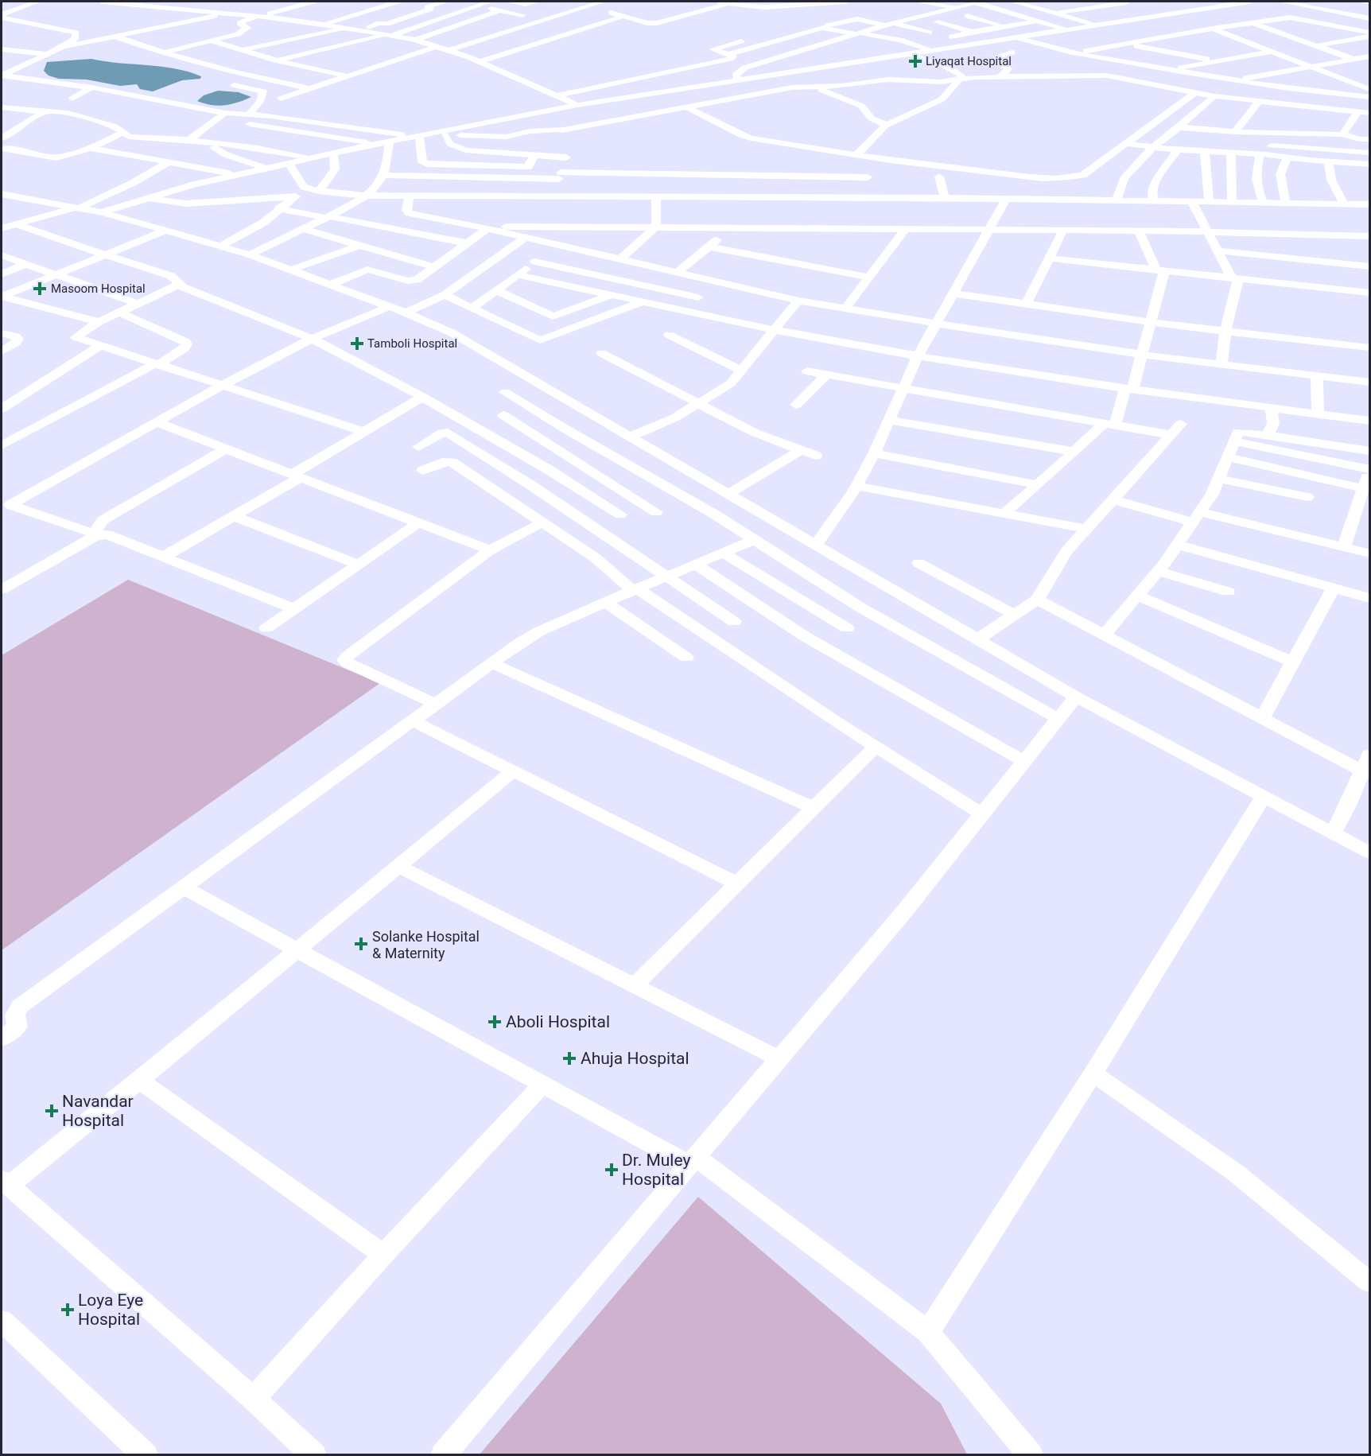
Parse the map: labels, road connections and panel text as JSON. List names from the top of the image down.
{
  "places": {
    "health": [
      "Liyaqat Hospital",
      "Masoom Hospital",
      "Tamboli Hospital",
      "Solanke Hospital & Maternity",
      "Aboli Hospital",
      "Ahuja Hospital",
      "Navandar Hospital",
      "Dr. Muley Hospital",
      "Loya Eye Hospital"
    ]
  }
}
